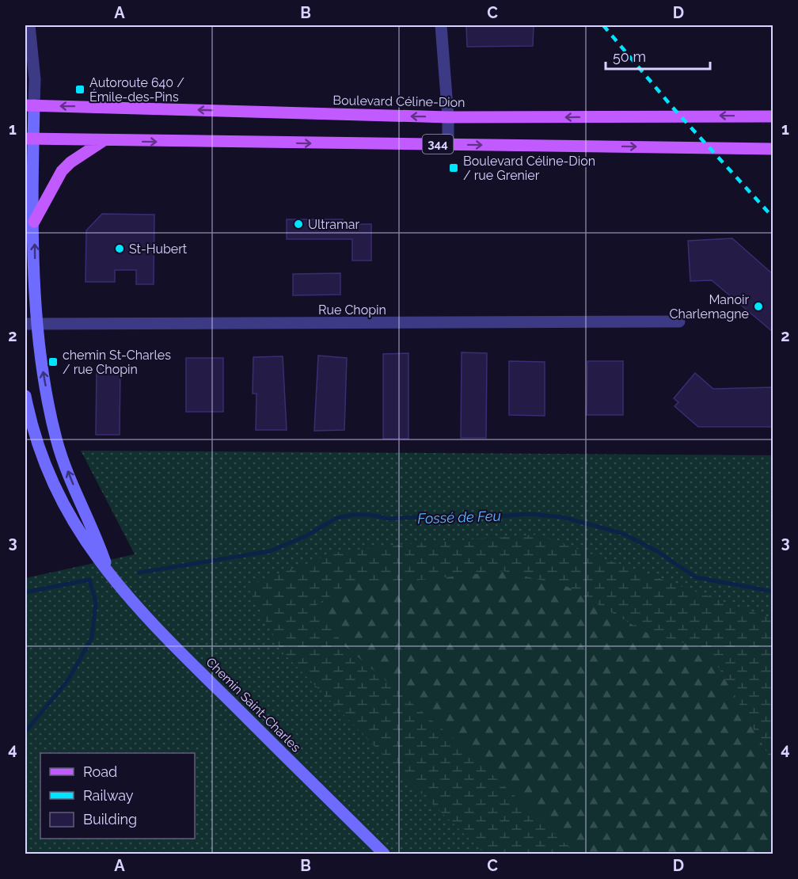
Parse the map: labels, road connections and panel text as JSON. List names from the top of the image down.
{
  "streets": {
    "main road": ["Boulevard Céline-Dion", "344", "Chemin Saint-Charles"],
    "street": ["Rue Chopin"]
  },
  "crossings": [
    ["Boulevard Céline-Dion", "Chemin Saint-Charles"],
    ["Rue Chopin", "Chemin Saint-Charles"]
  ],
  "water": ["Fossé de Feu"],
  "places": {
    "transit": ["Autoroute 640 / Émile-des-Pins", "Boulevard Céline-Dion / rue Grenier", "chemin St-Charles / rue Chopin"],
    "other": ["Ultramar", "St-Hubert", "Manoir Charlemagne"]
  },
  "legend": ["Road", "Railway", "Building"],
  "scale_bar": "50 m",
  "grid": {
    "columns": [
      "A",
      "B",
      "C",
      "D"
    ],
    "rows": [
      "1",
      "2",
      "3",
      "4"
    ]
  }
}
